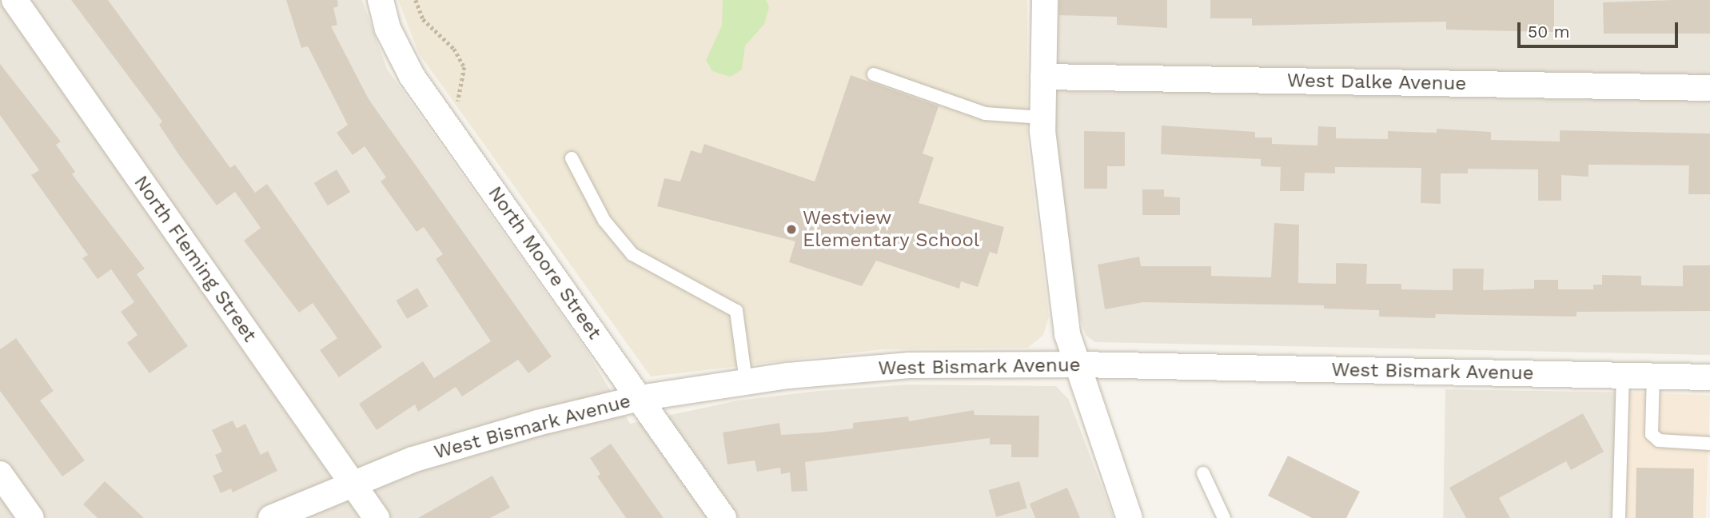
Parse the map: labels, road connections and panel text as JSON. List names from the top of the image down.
{
  "streets": {
    "street": [
      "West Dalke Avenue",
      "North Fleming Street",
      "North Moore Street",
      "West Bismark Avenue"
    ]
  },
  "crossings": [
    ["North Fleming Street", "West Bismark Avenue"],
    ["North Moore Street", "West Bismark Avenue"]
  ],
  "places": ["Westview Elementary School"],
  "scale_bar": "50 m"
}
